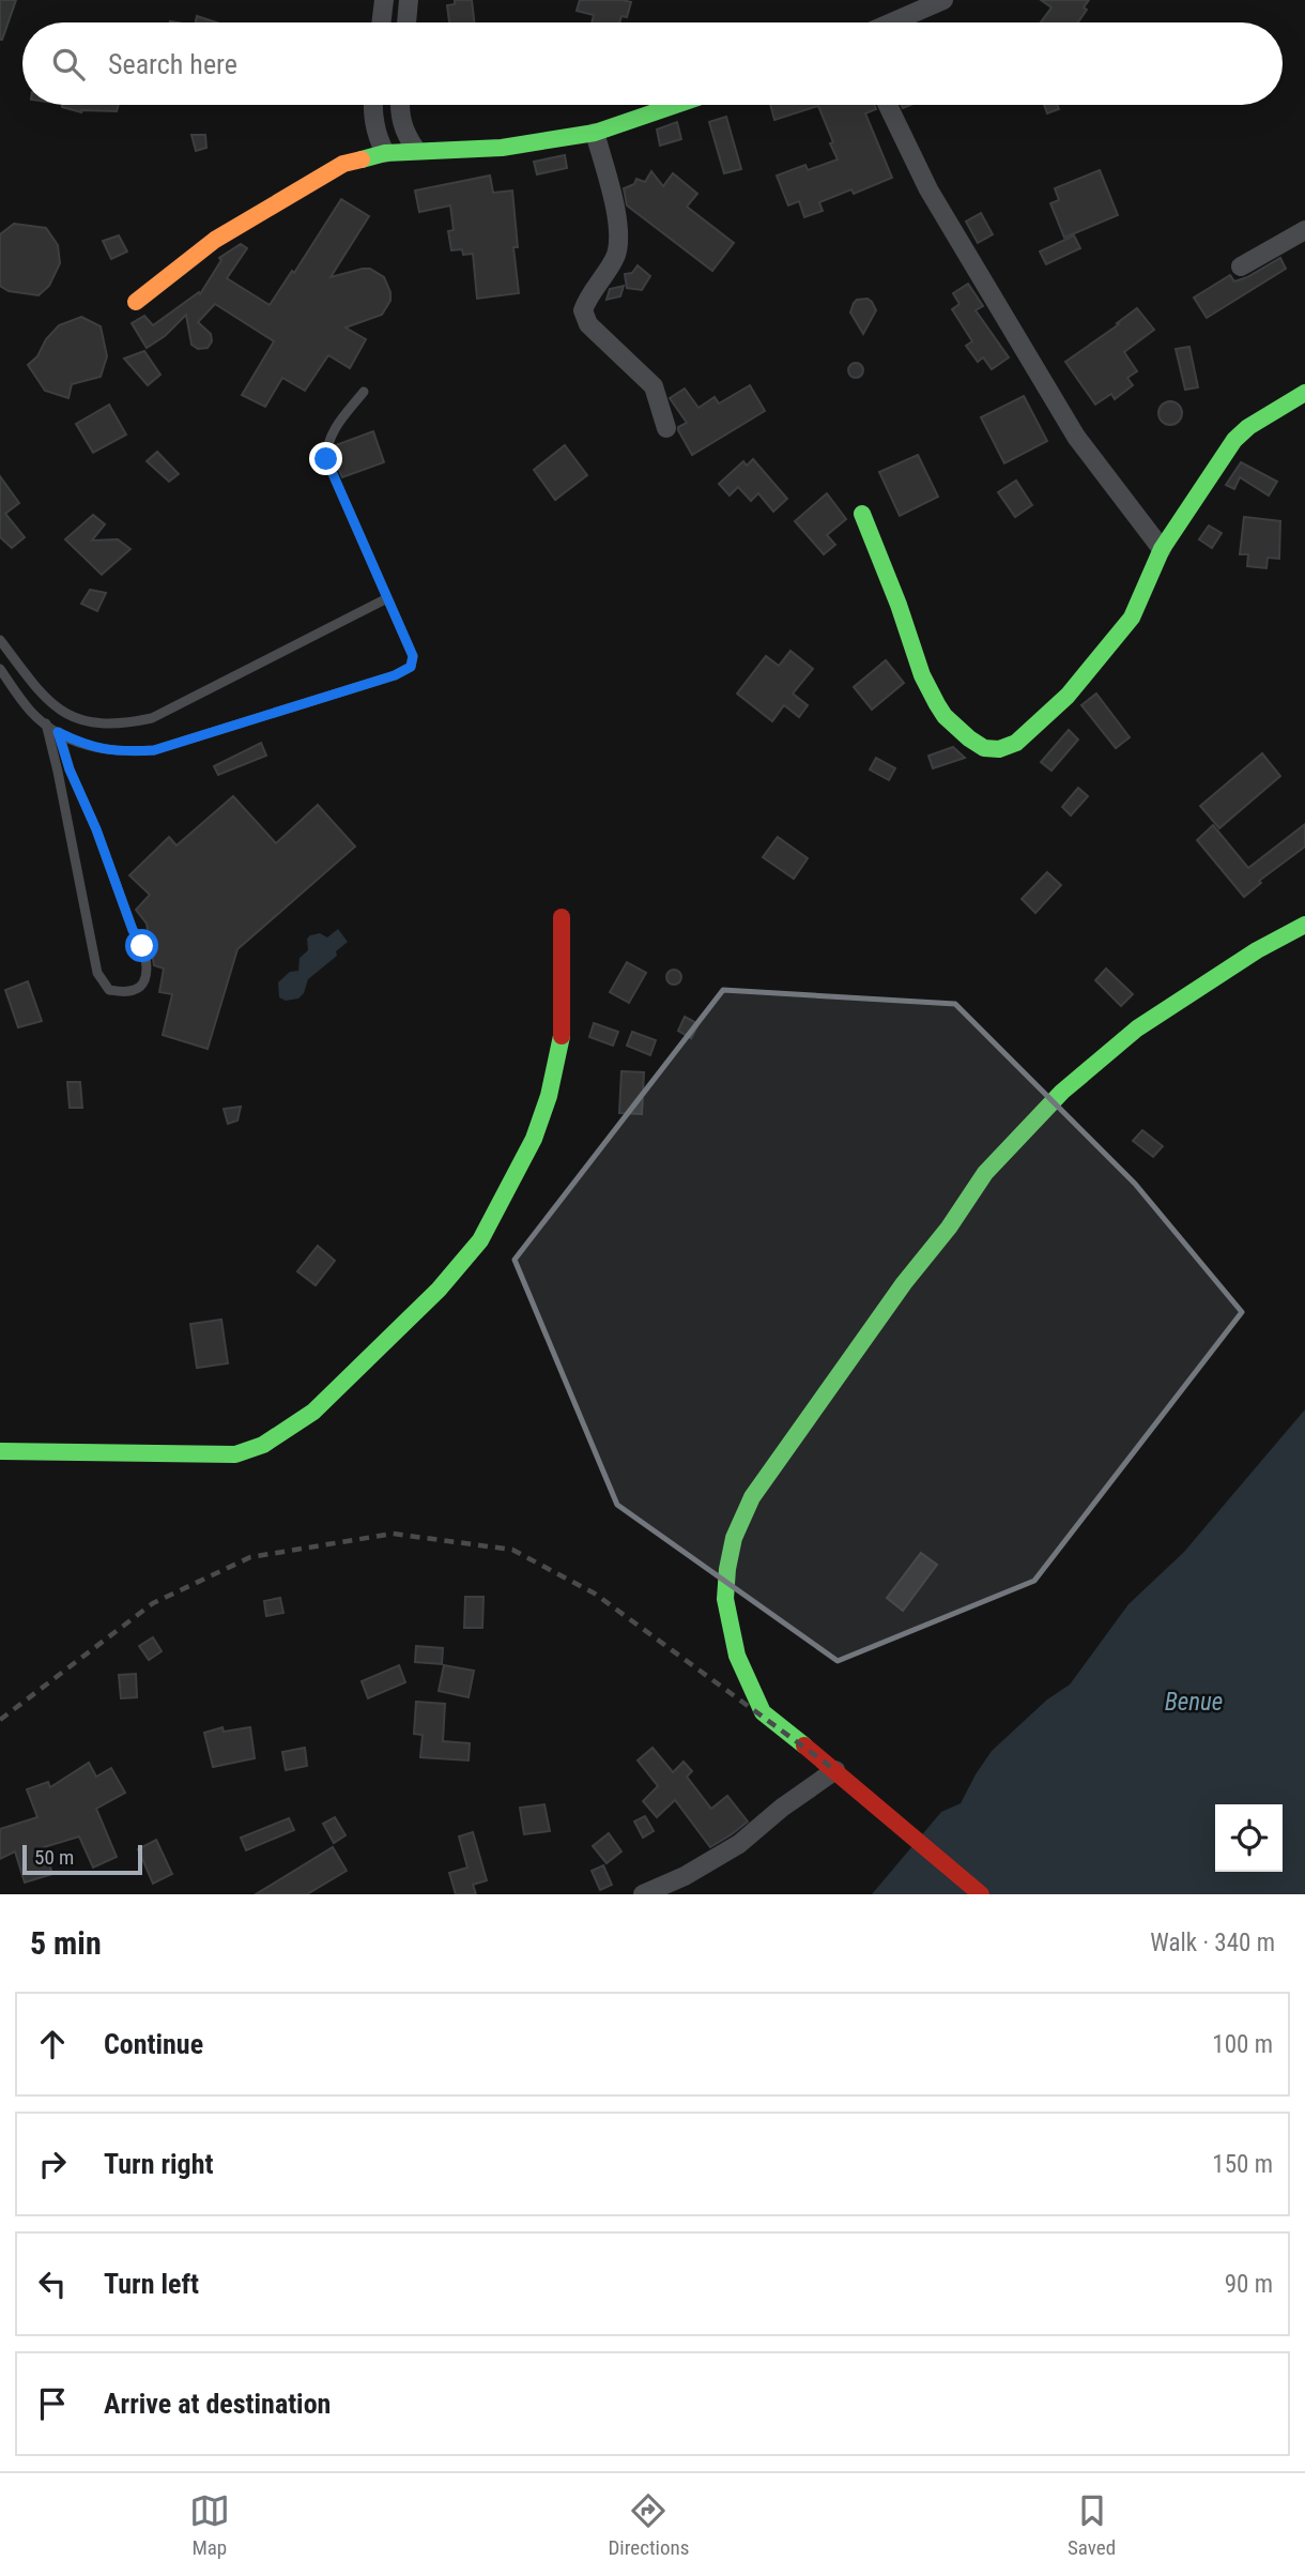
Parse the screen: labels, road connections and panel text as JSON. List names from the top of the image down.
{
  "water": ["Benue"],
  "scale_bar": "50 m",
  "page": {
    "search": "Search here",
    "scale": "50 m",
    "heading": ["5 min", "Walk · 340 m"],
    "list": [
      ["Continue", "100 m"],
      ["Turn right", "150 m"],
      ["Turn left", "90 m"],
      "Arrive at destination"
    ],
    "nav": ["Map", "Directions", "Saved"]
  }
}
